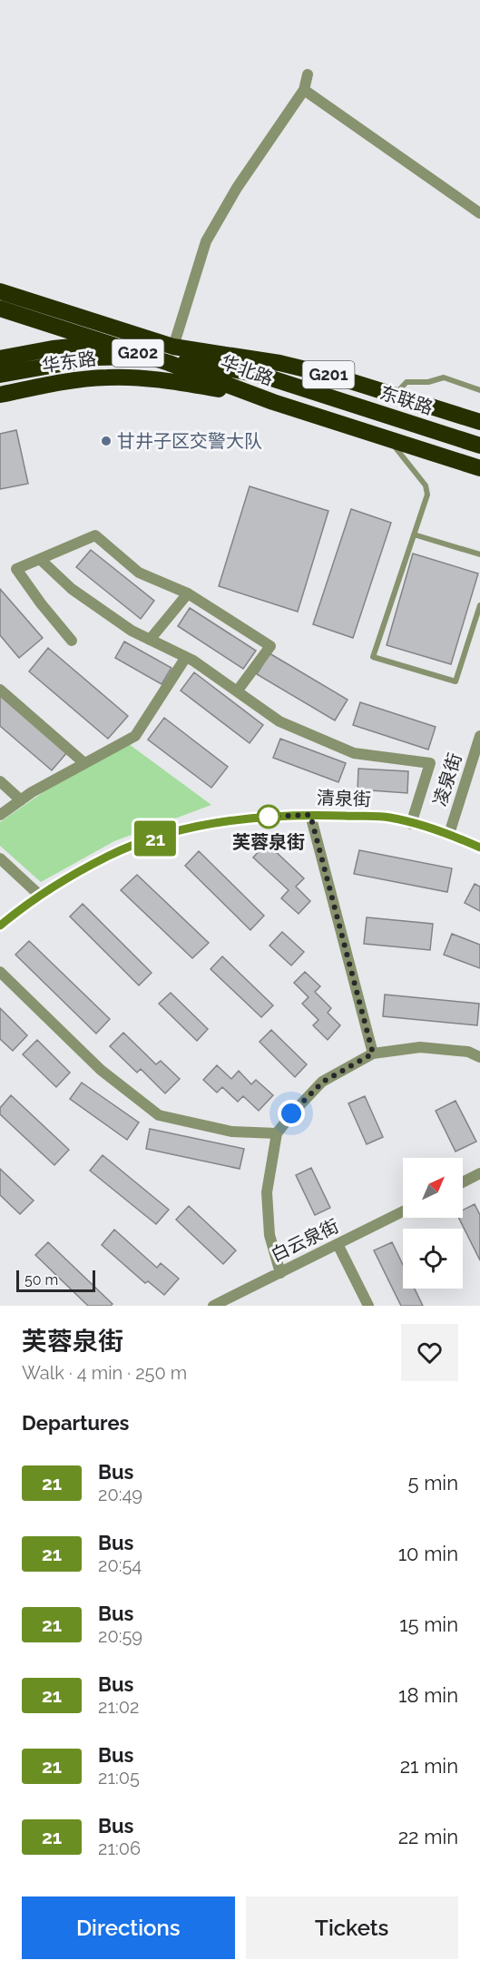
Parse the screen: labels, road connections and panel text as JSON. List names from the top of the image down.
{
  "streets": {
    "highway": [
      "G202",
      "华东路",
      "华北路",
      "G201",
      "东联路"
    ],
    "street": ["凌泉街", "清泉街", "白云泉街"]
  },
  "crossings": [
    ["华东路", "华北路"],
    ["凌泉街", "清泉街"]
  ],
  "places": ["甘井子区交警大队", "芙蓉泉街"],
  "lines": ["bus line 21"],
  "scale_bar": "50 m",
  "north": "top right",
  "page": {
    "on_map": "21",
    "scale": "50 m",
    "heading": [
      ["芙蓉泉街", "Walk · 4 min · 250 m"],
      "Departures"
    ],
    "list": [
      {
        "mark": "21",
        "name": "Bus",
        "note": "20:49",
        "value": "5 min"
      },
      {
        "mark": "21",
        "name": "Bus",
        "note": "20:54",
        "value": "10 min"
      },
      {
        "mark": "21",
        "name": "Bus",
        "note": "20:59",
        "value": "15 min"
      },
      {
        "mark": "21",
        "name": "Bus",
        "note": "21:02",
        "value": "18 min"
      },
      {
        "mark": "21",
        "name": "Bus",
        "note": "21:05",
        "value": "21 min"
      },
      {
        "mark": "21",
        "name": "Bus",
        "note": "21:06",
        "value": "22 min"
      }
    ],
    "buttons": ["Directions", "Tickets"]
  }
}
